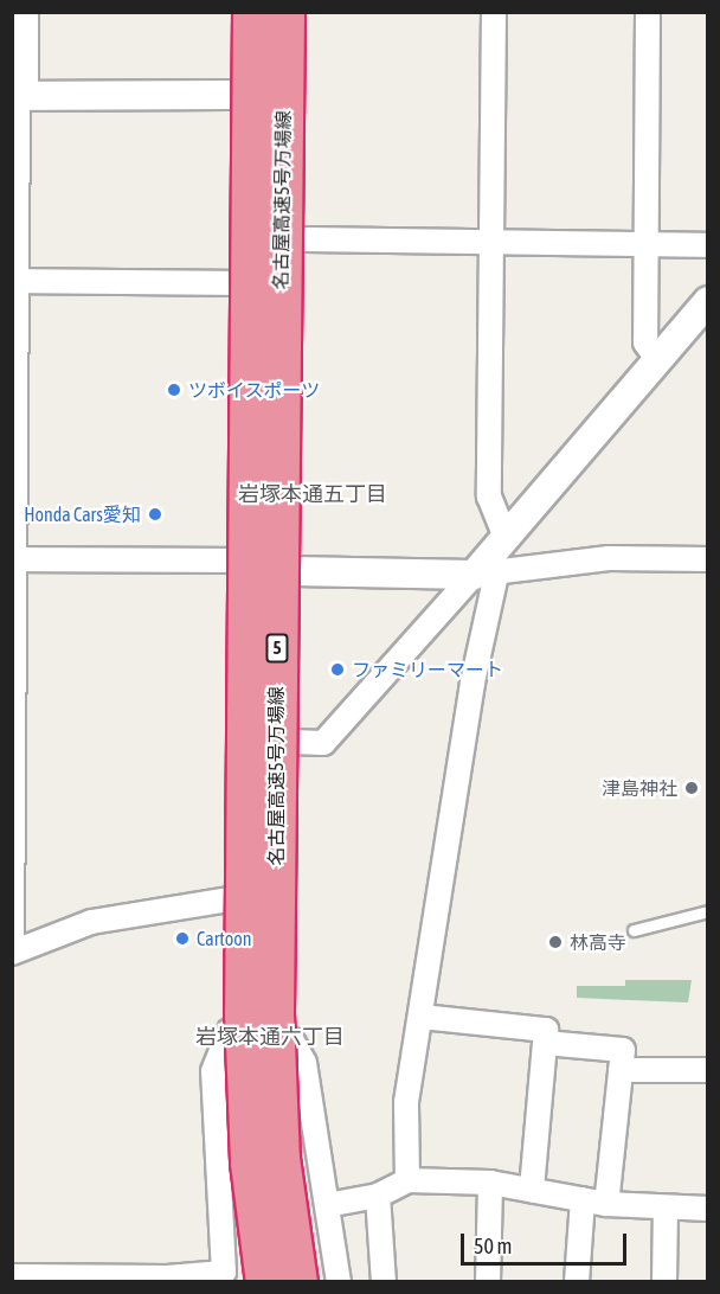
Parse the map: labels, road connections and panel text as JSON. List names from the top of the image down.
{
  "streets": {
    "highway": ["名古屋高速5号万場線", "5"]
  },
  "districts": ["岩塚本通五丁目", "岩塚本通六丁目"],
  "places": [
    "ツボイスポーツ",
    "Honda Cars愛知",
    "ファミリーマート",
    "津島神社",
    "Cartoon",
    "林高寺"
  ],
  "scale_bar": "50 m"
}
